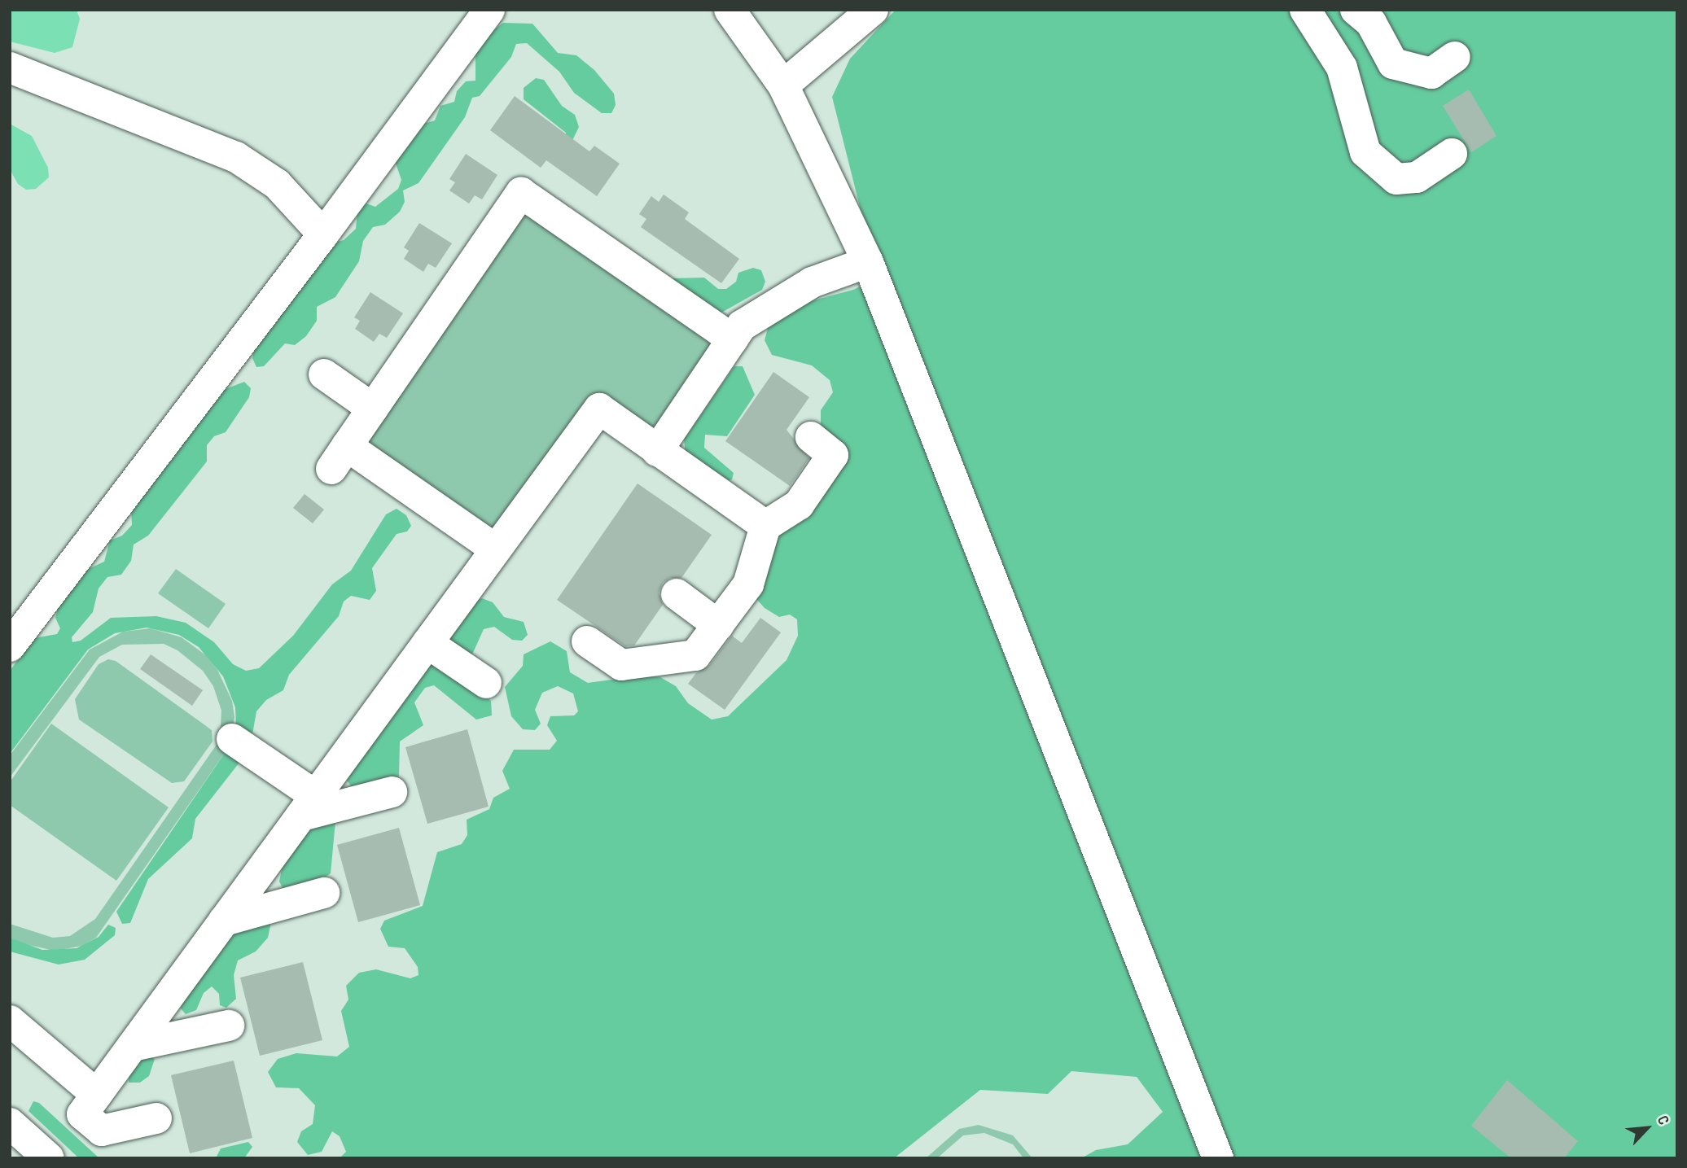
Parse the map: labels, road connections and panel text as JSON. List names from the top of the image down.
{
  "north": "top right"
}
